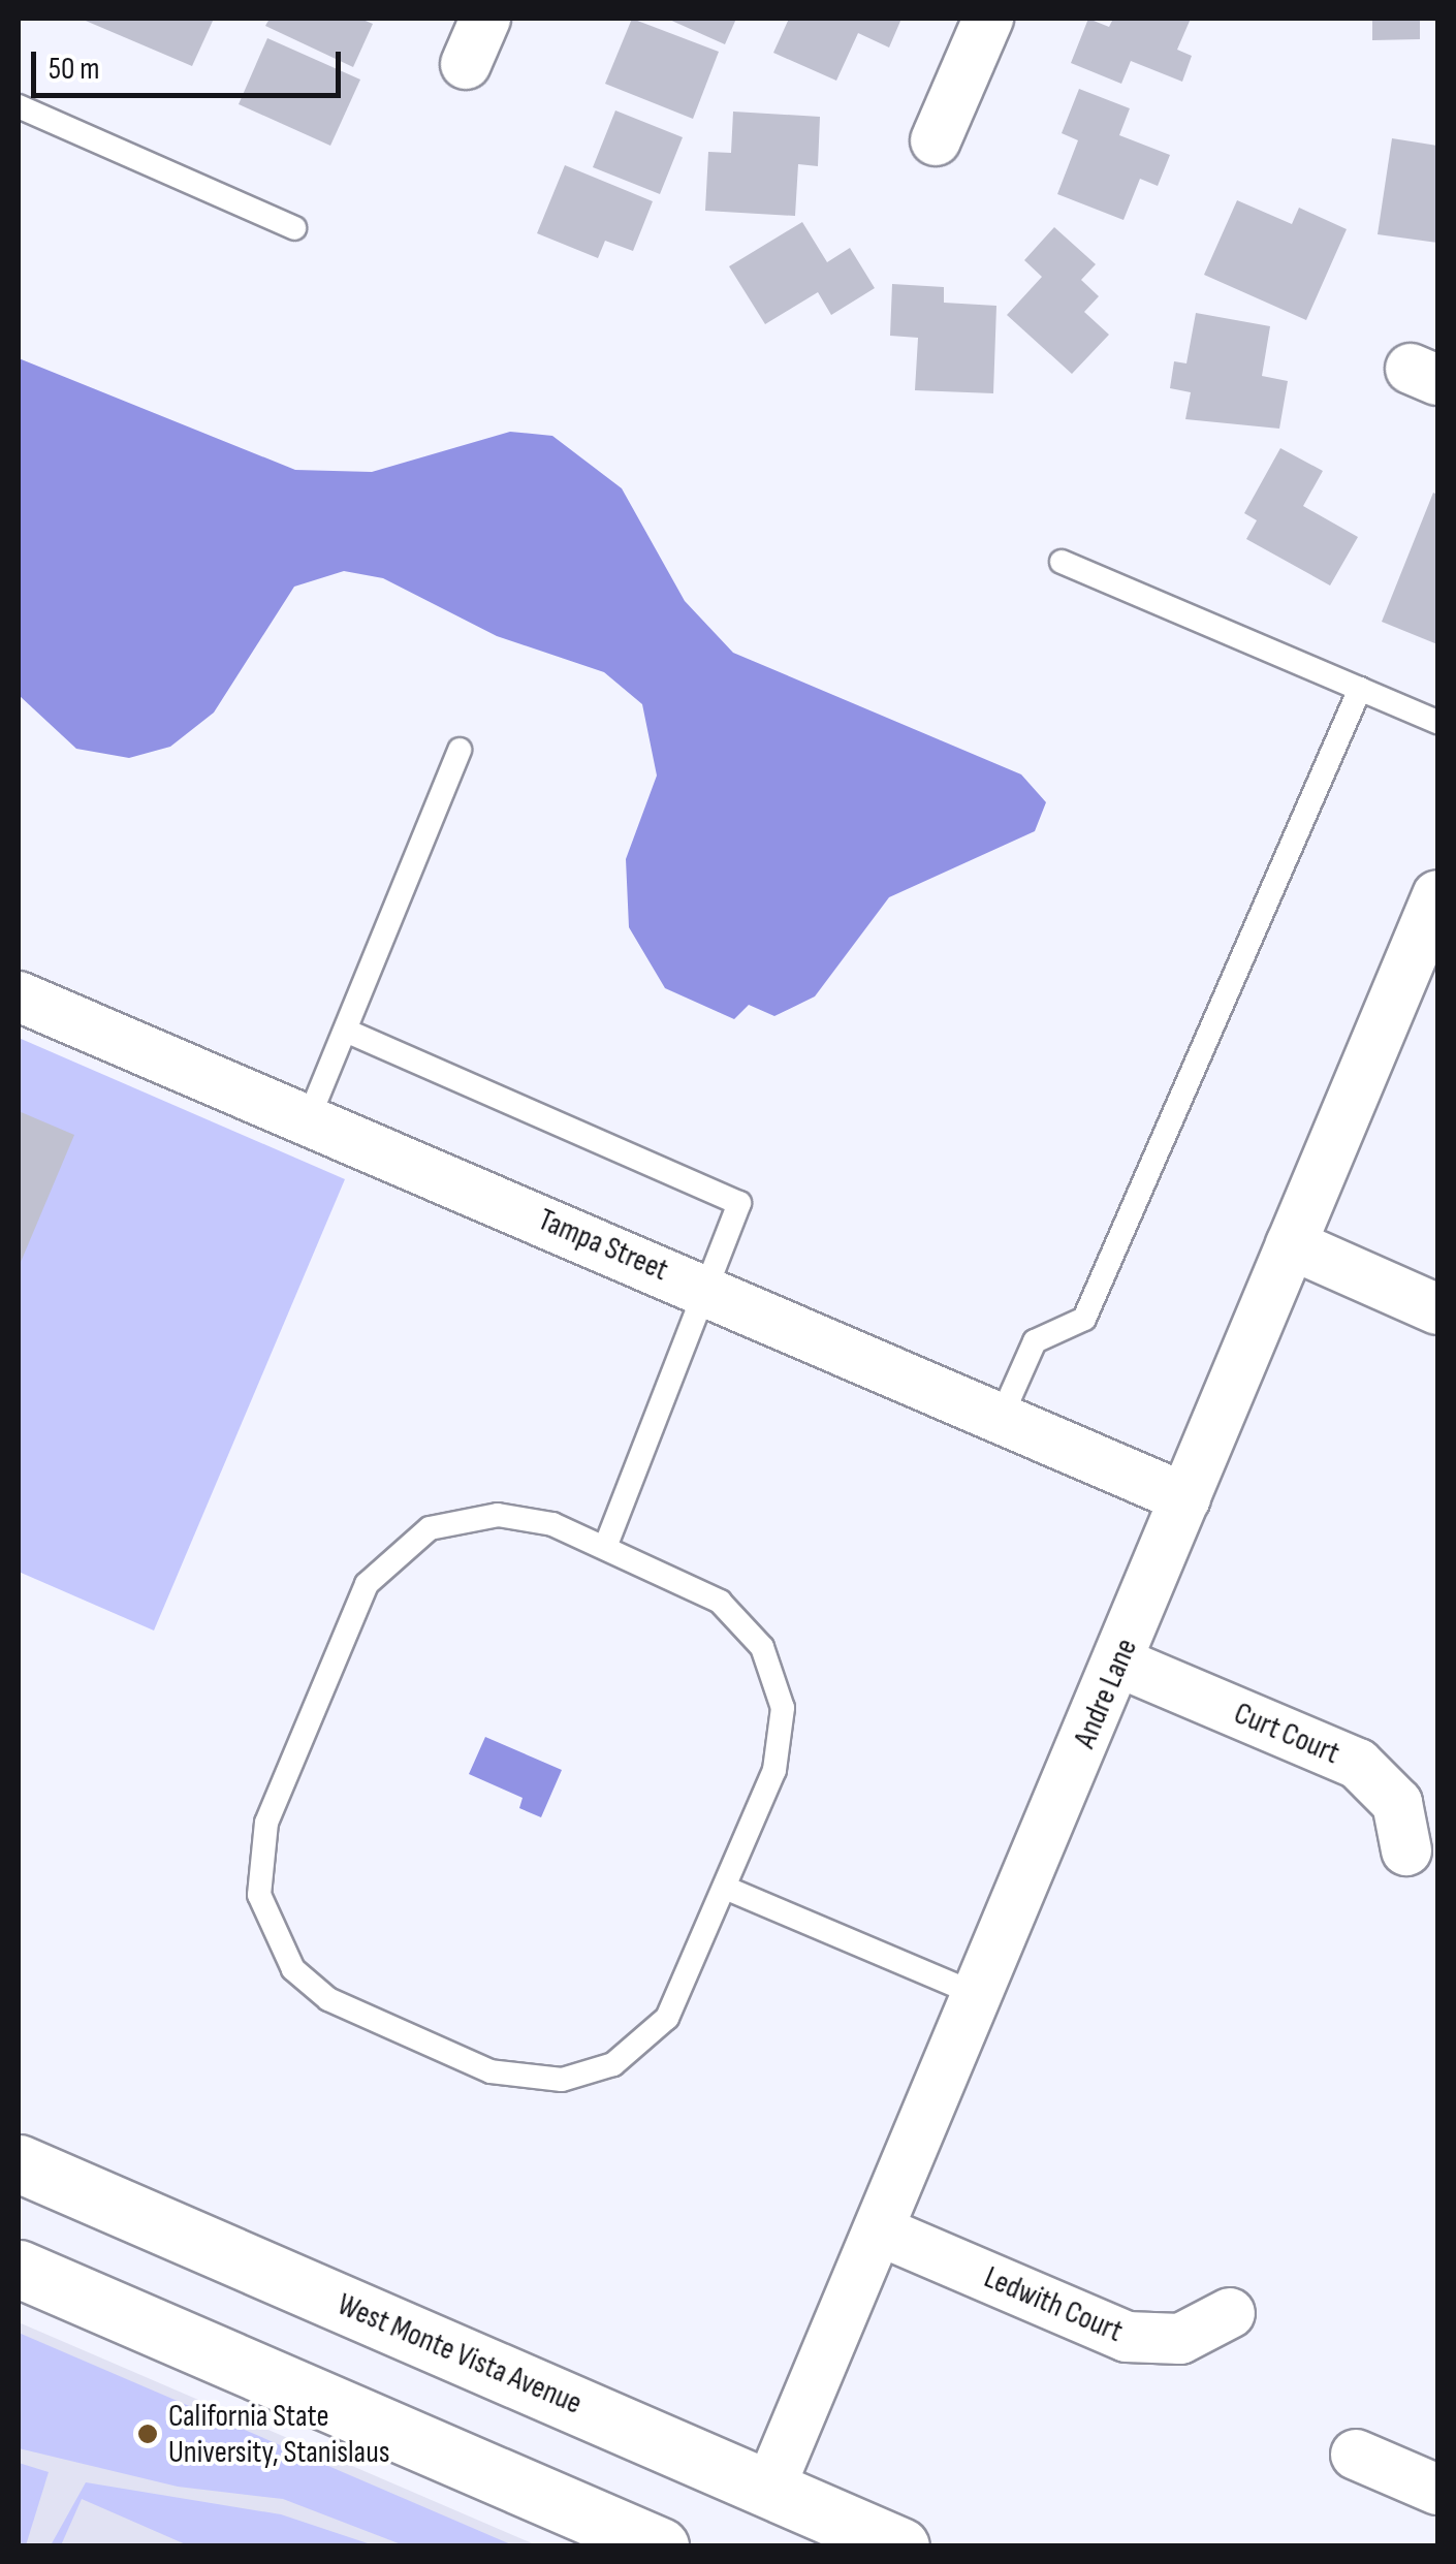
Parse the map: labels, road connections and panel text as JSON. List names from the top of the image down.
{
  "streets": {
    "main road": ["West Monte Vista Avenue"],
    "street": [
      "Tampa Street",
      "Andre Lane",
      "Curt Court",
      "Ledwith Court"
    ]
  },
  "crossings": [
    ["Tampa Street", "Andre Lane"],
    ["Andre Lane", "Curt Court"],
    ["Andre Lane", "Ledwith Court"],
    ["Andre Lane", "West Monte Vista Avenue"]
  ],
  "places": ["California State University, Stanislaus"],
  "scale_bar": "50 m"
}
